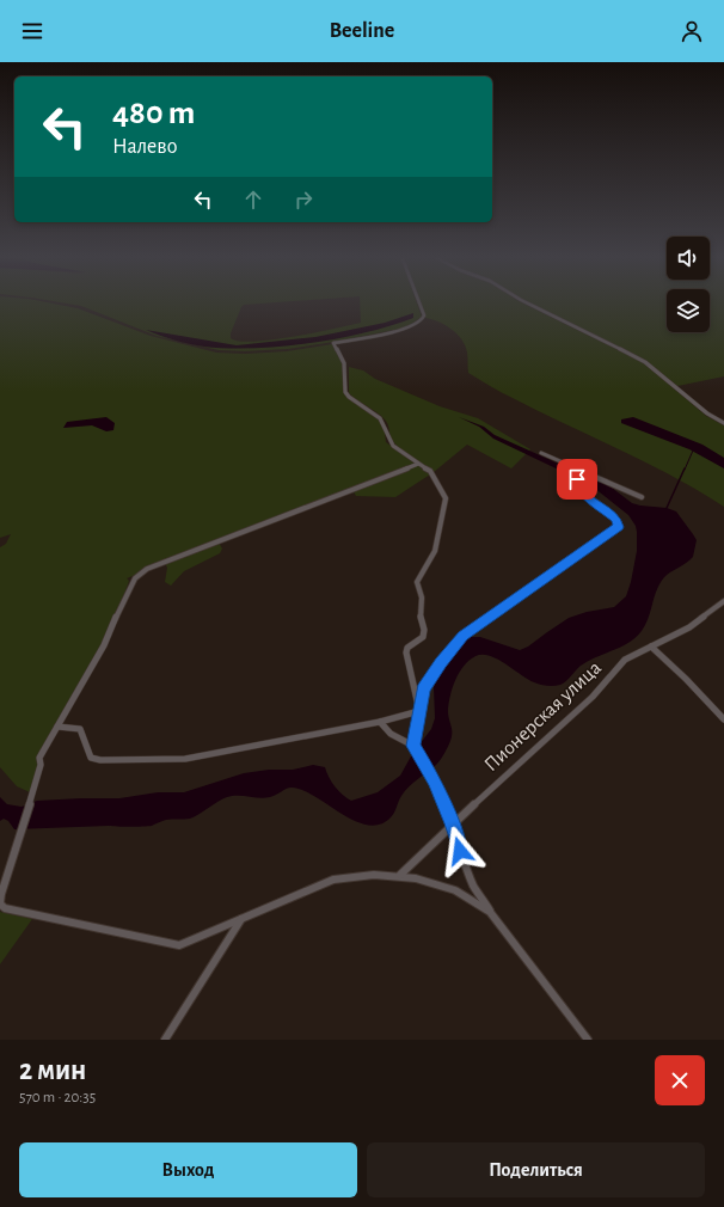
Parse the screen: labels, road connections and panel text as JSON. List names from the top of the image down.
{
  "streets": {
    "street": ["Пионерская улица"]
  },
  "page": {
    "header": "Beeline",
    "turn": ["480 m", "Налево"],
    "heading": ["2 мин", "570 m · 20:35"],
    "buttons": ["Выход", "Поделиться"]
  }
}
